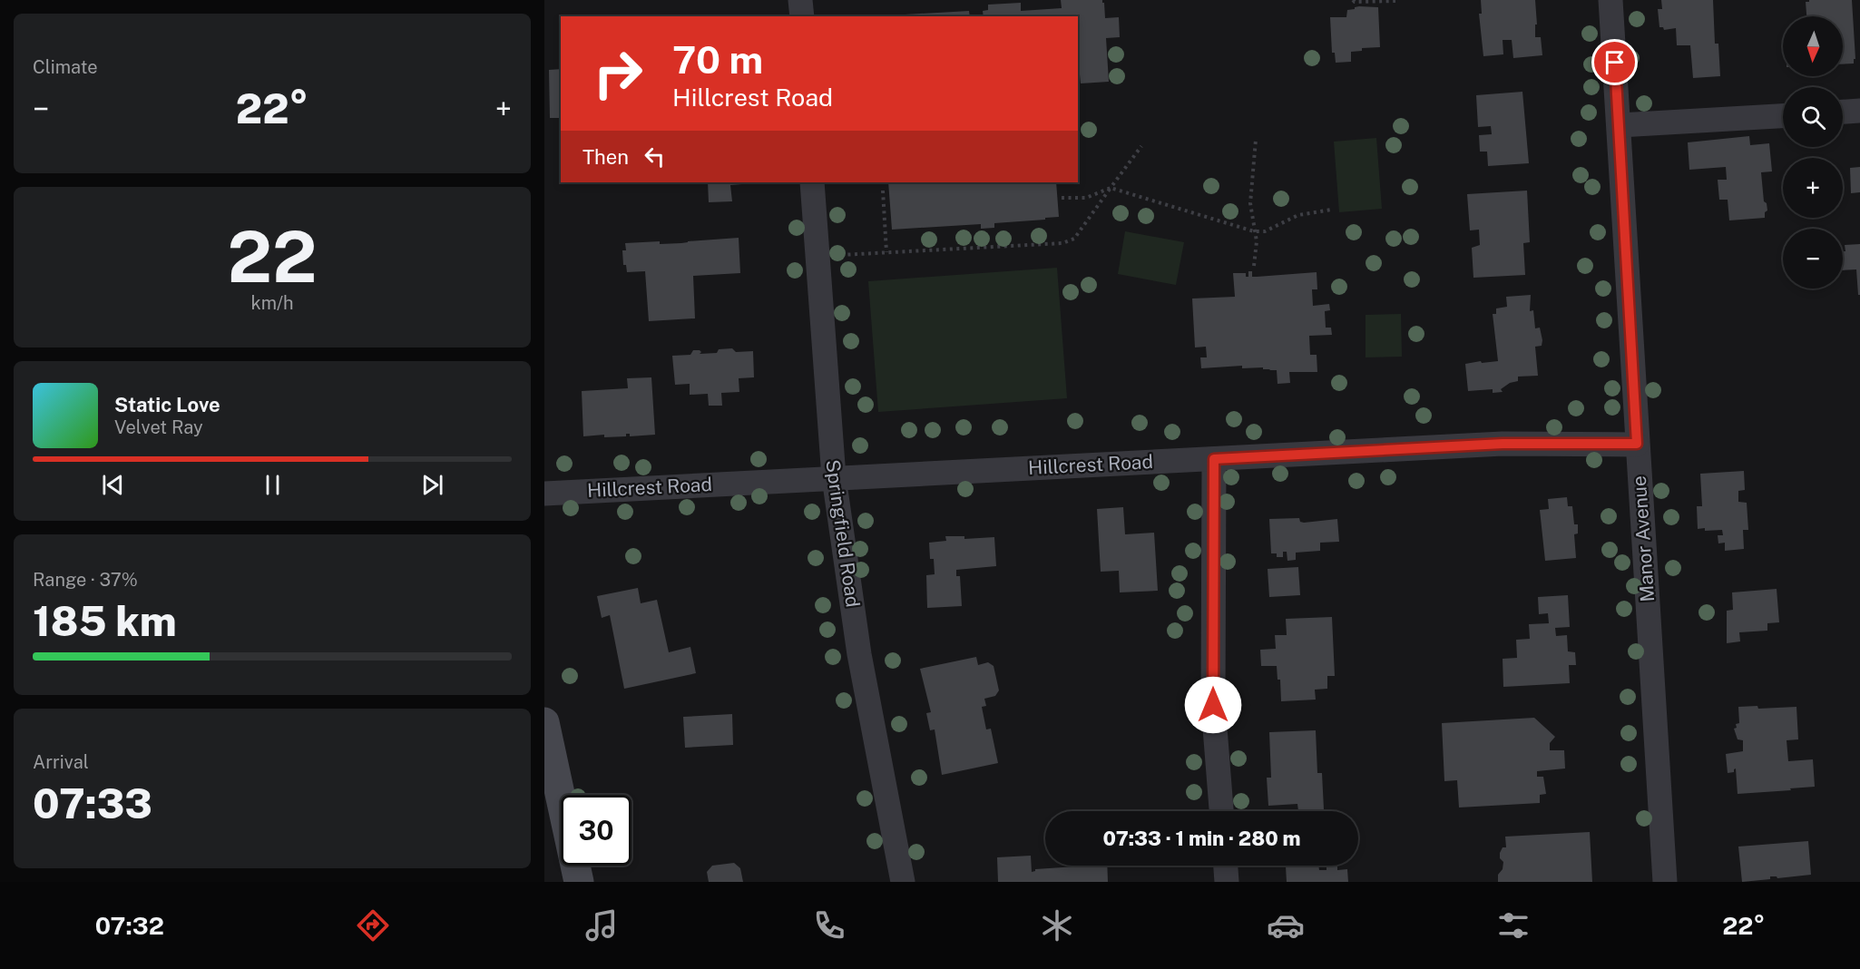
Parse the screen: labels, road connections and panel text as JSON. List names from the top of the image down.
{
  "streets": {
    "street": ["Hillcrest Road", "Springfield Road", "Manor Avenue"]
  },
  "crossings": [
    ["Hillcrest Road", "Springfield Road"],
    ["Hillcrest Road", "Manor Avenue"]
  ],
  "north": "bottom",
  "page": {
    "tile": [
      "Climate",
      ["22", "km/h"],
      ["Range · 37%", "185 km"],
      ["Arrival", "07:33"]
    ],
    "map_buttons": ["+", "−"],
    "turn": ["70 m", "Hillcrest Road"],
    "heat": ["−", "22°", "+"],
    "then": "Then",
    "song": ["Static Love", "Velvet Ray"],
    "limit": "30",
    "trip": "07:33 · 1 min · 280 m",
    "tabs": ["07:32", "22°"]
  }
}
